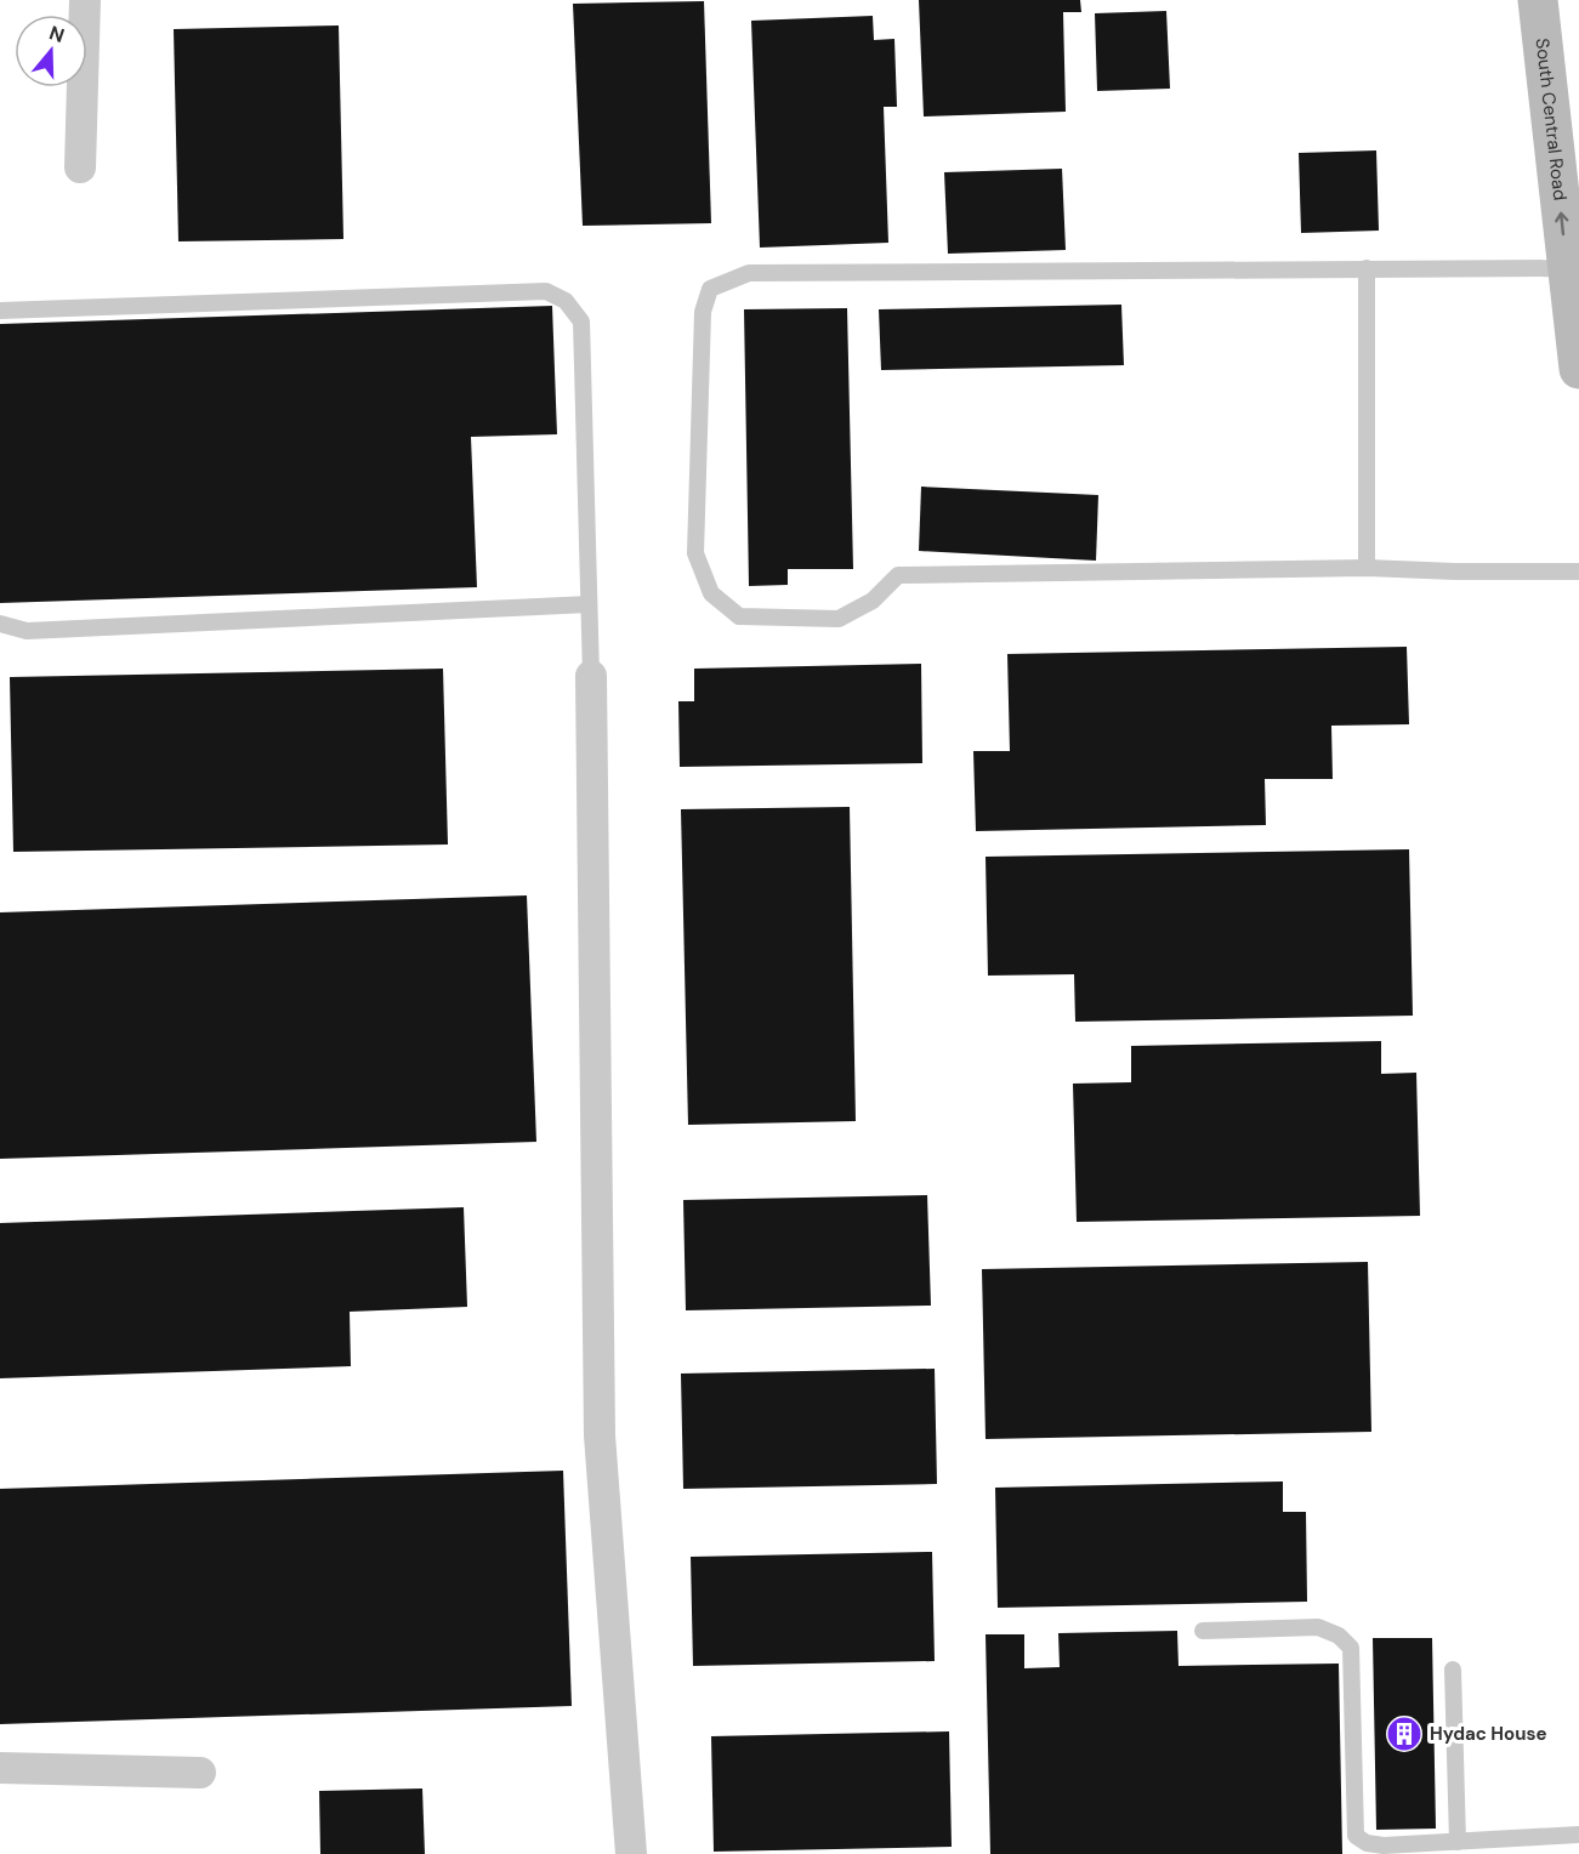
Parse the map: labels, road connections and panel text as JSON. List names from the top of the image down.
{
  "streets": {
    "main road": ["South Central Road"]
  },
  "one_way": ["South Central Road"],
  "places": {
    "building": ["Hydac House"]
  },
  "north": "top"
}
